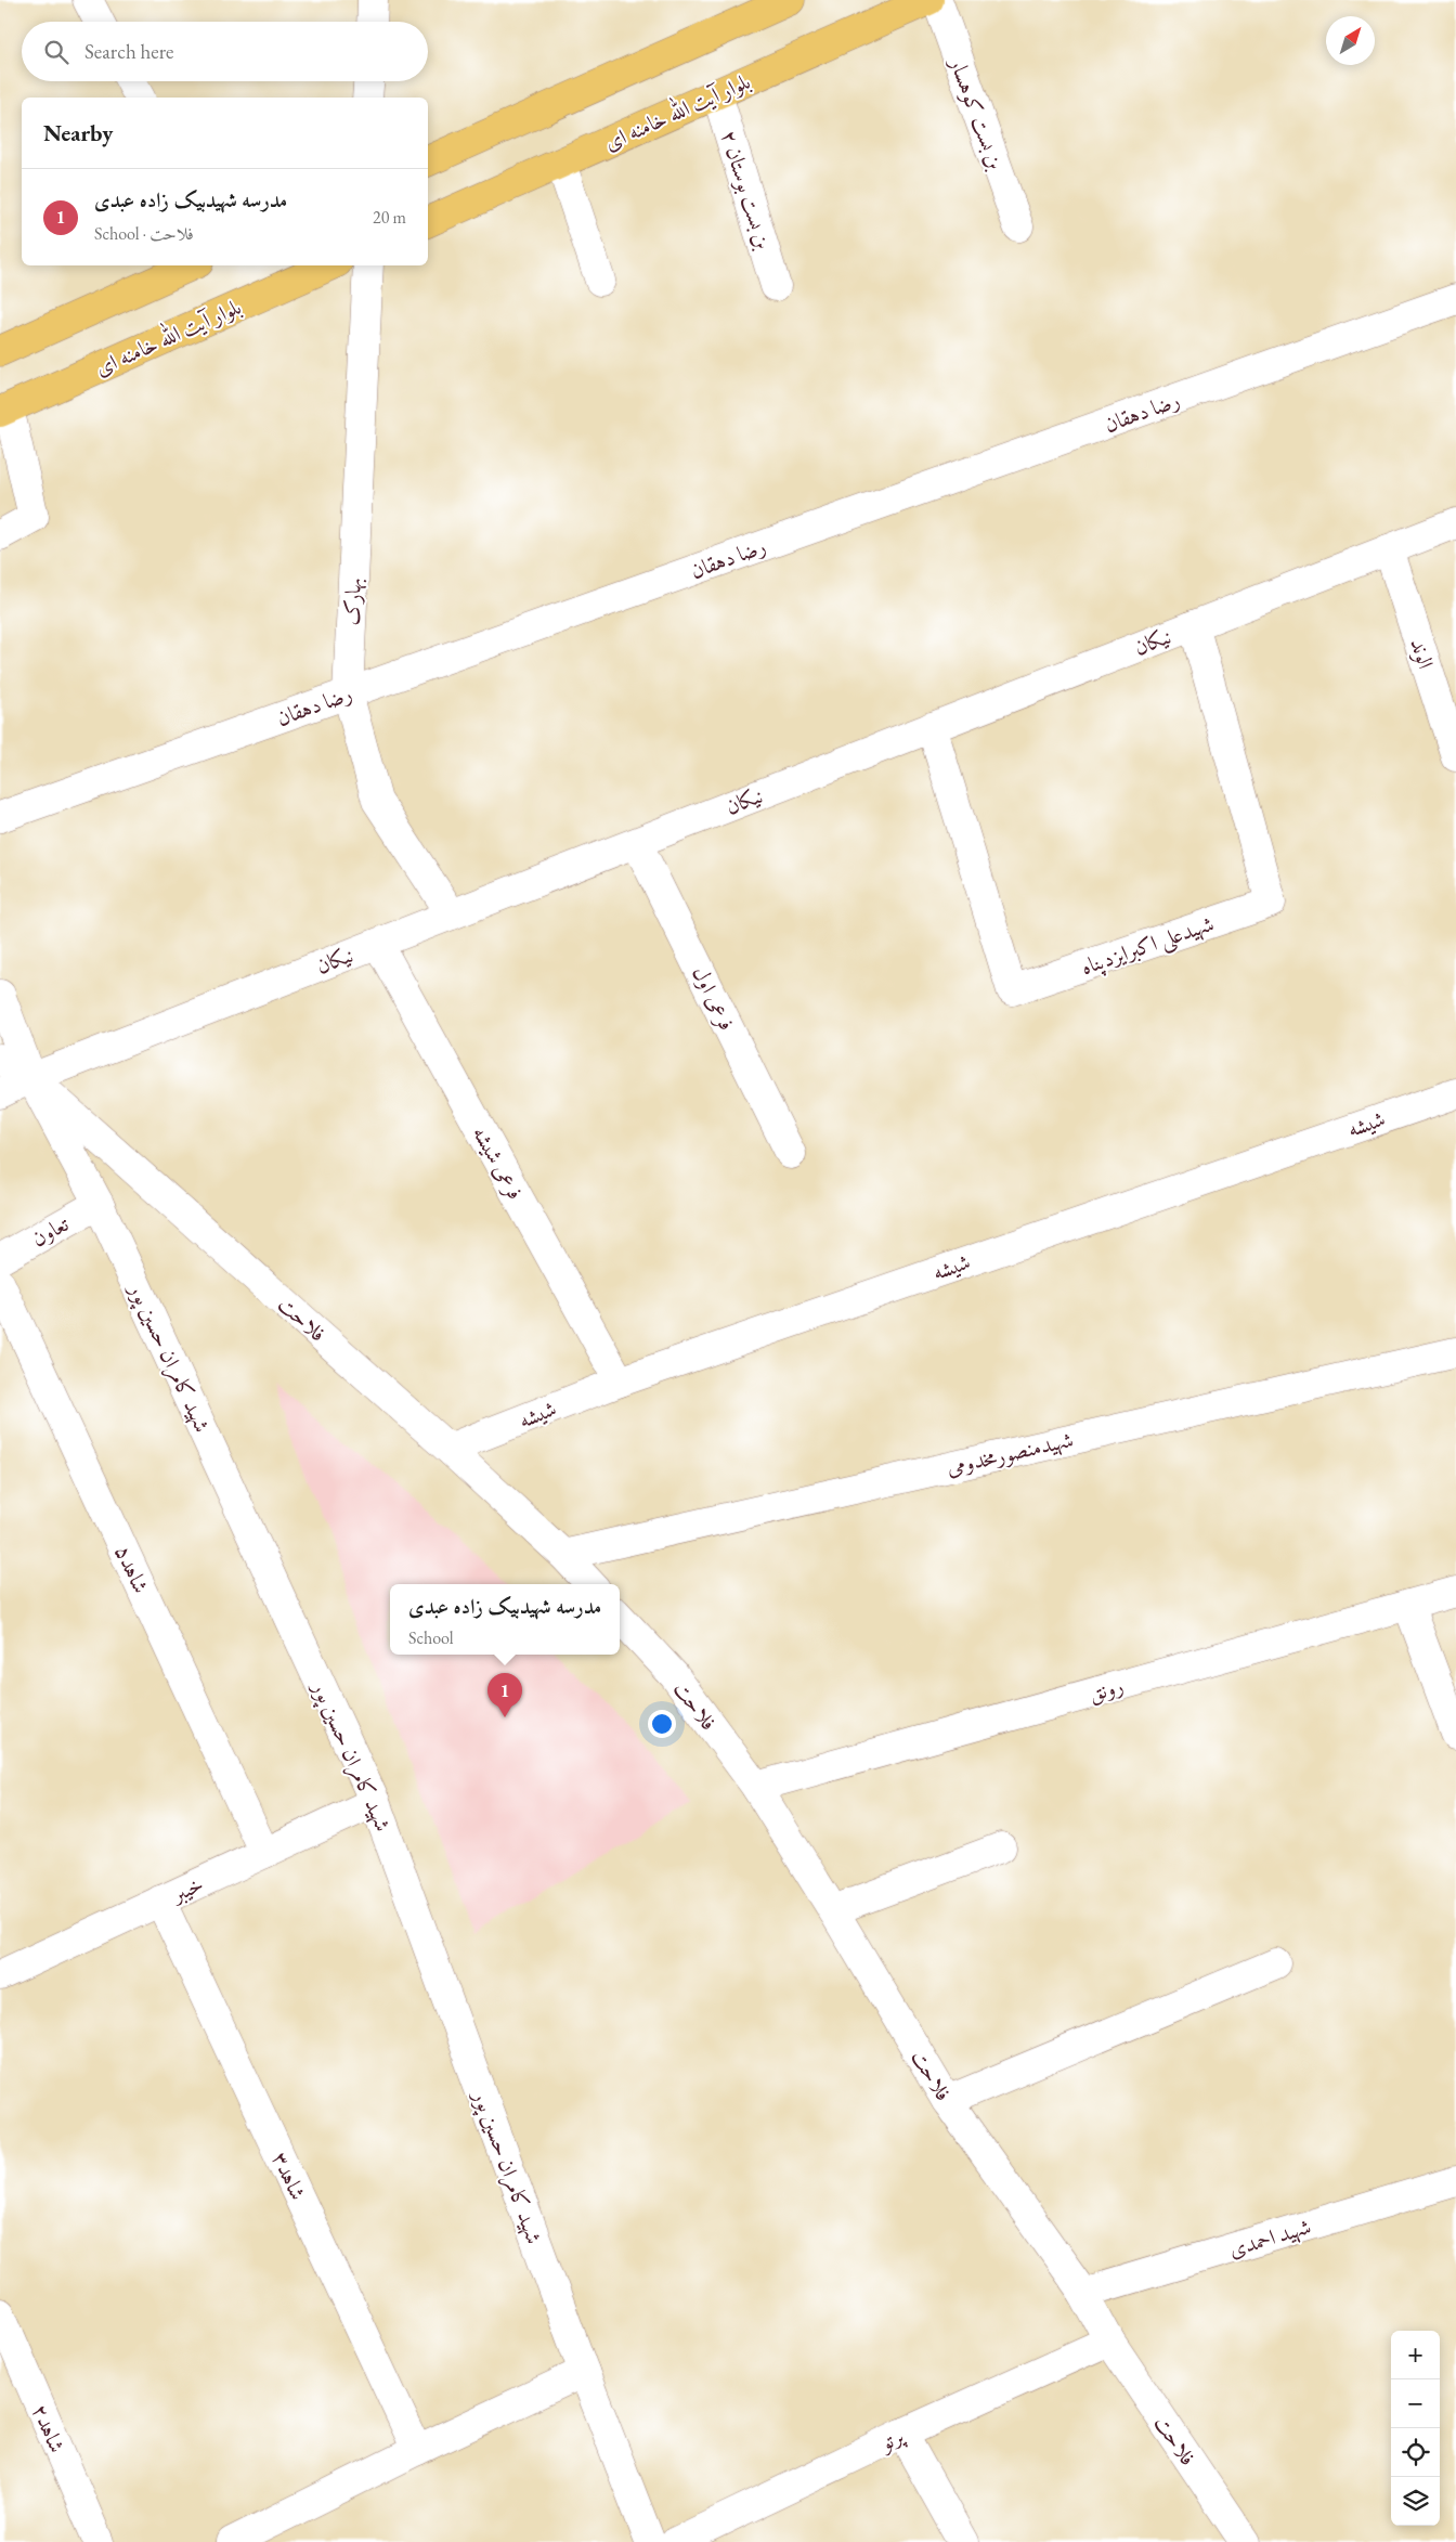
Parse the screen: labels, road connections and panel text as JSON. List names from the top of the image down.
{
  "streets": {
    "main road": ["بلوار آیت الله خامنه ای"],
    "street": [
      "بن بست کوهسار",
      "بن بست بوستان ۲",
      "رضا دهقان",
      "بهارک",
      "نیکان",
      "الوند",
      "شهیدعلی اکبرایزدپناه",
      "فرعی اول",
      "شیشه",
      "فرعی شیشه",
      "تعاون",
      "فلاحت",
      "شهید کامران حسین پور",
      "شهیدمنصورمخدومی",
      "شاهد۵",
      "رونق",
      "خیبر",
      "شاهد۳",
      "شهید احمدی",
      "شاهد۲",
      "پرتو"
    ]
  },
  "crossings": [
    ["بلوار آیت الله خامنه ای", "بن بست بوستان ۲"],
    ["رضا دهقان", "بهارک"],
    ["بهارک", "نیکان"],
    ["نیکان", "الوند"],
    ["نیکان", "شهیدعلی اکبرایزدپناه"],
    ["نیکان", "فرعی اول"],
    ["نیکان", "فرعی شیشه"],
    ["نیکان", "فلاحت"],
    ["نیکان", "شهید کامران حسین پور"],
    ["شیشه", "فرعی شیشه"],
    ["شیشه", "فلاحت"],
    ["تعاون", "شهید کامران حسین پور"],
    ["فلاحت", "شهید کامران حسین پور"],
    ["فلاحت", "شهیدمنصورمخدومی"],
    ["فلاحت", "رونق"],
    ["فلاحت", "شهید احمدی"],
    ["فلاحت", "پرتو"],
    ["شهید کامران حسین پور", "خیبر"],
    ["شاهد۵", "خیبر"],
    ["خیبر", "شاهد۳"]
  ],
  "north": "top right",
  "page": {
    "search": "Search here",
    "heading": "Nearby",
    "list": [
      {
        "mark": "1",
        "name": "مدرسه شهیدبیک زاده عبدی",
        "note": "School · فلاحت",
        "value": "20 m"
      }
    ],
    "popup": ["مدرسه شهیدبیک زاده عبدی", "School"],
    "pins": "1",
    "map_buttons": ["+", "−"]
  }
}
